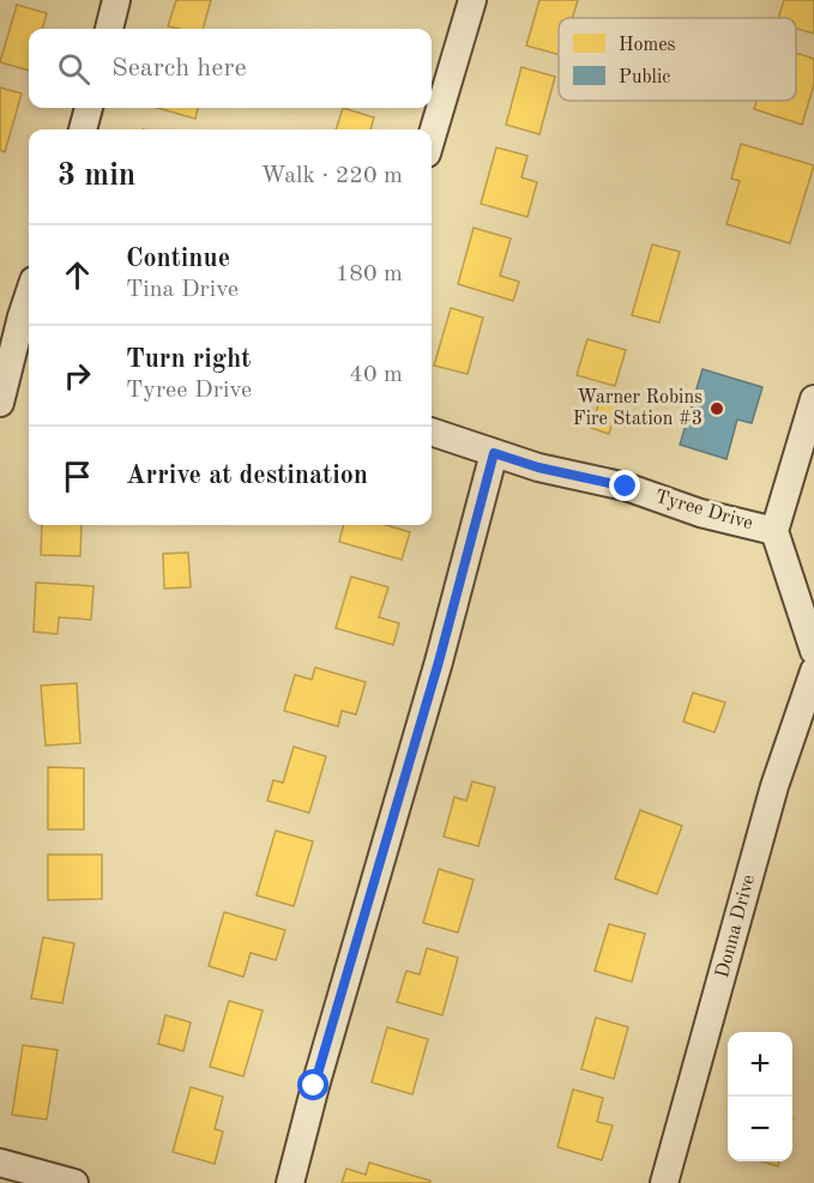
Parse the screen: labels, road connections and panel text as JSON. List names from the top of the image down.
{
  "streets": {
    "street": ["Tyree Drive", "Donna Drive"]
  },
  "places": ["Warner Robins Fire Station #3"],
  "legend": ["Homes", "Public"],
  "page": {
    "search": "Search here",
    "heading": ["3 min", "Walk · 220 m"],
    "list": [
      ["Continue", "Tina Drive", "180 m"],
      ["Turn right", "Tyree Drive", "40 m"],
      "Arrive at destination"
    ],
    "map_buttons": ["+", "−"]
  }
}
